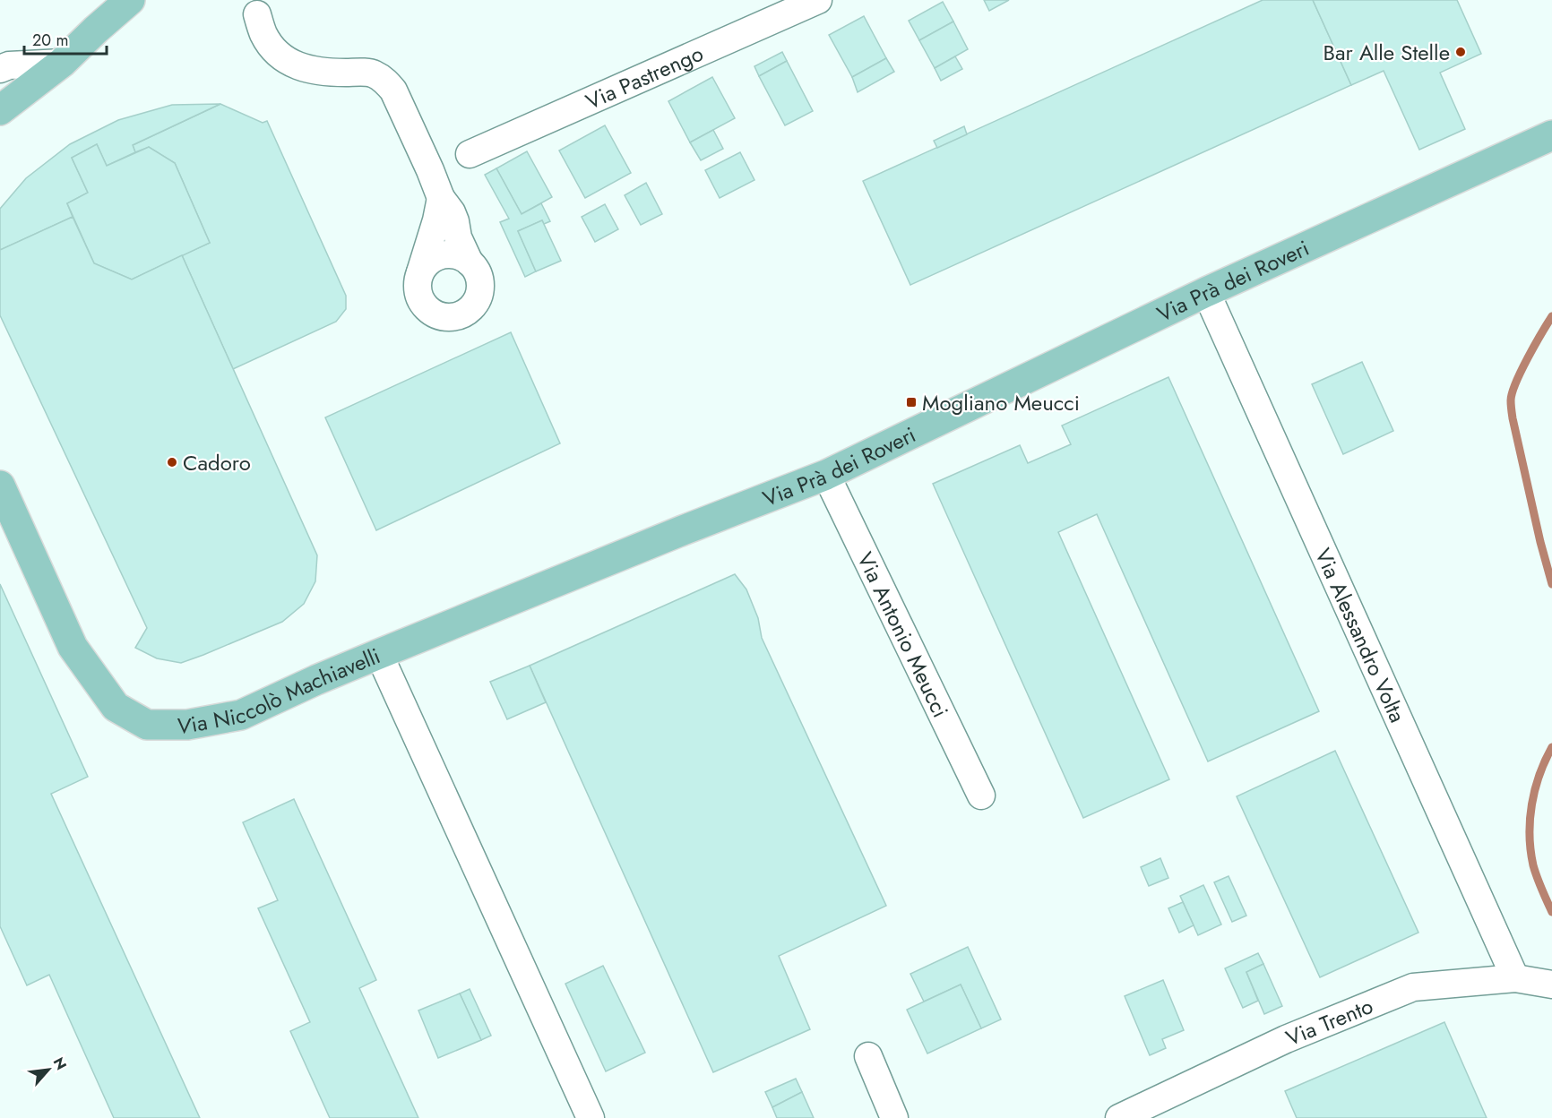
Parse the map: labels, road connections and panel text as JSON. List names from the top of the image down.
{
  "streets": {
    "main road": ["Via Prà dei Roveri", "Via Niccolò Machiavelli"],
    "street": [
      "Via Pastrengo",
      "Via Antonio Meucci",
      "Via Alessandro Volta",
      "Via Trento"
    ]
  },
  "crossings": [
    ["Via Prà dei Roveri", "Via Antonio Meucci"],
    ["Via Prà dei Roveri", "Via Alessandro Volta"],
    ["Via Prà dei Roveri", "Via Niccolò Machiavelli"],
    ["Via Alessandro Volta", "Via Trento"]
  ],
  "places": {
    "other": ["Bar Alle Stelle", "Cadoro"],
    "transit": ["Mogliano Meucci"]
  },
  "scale_bar": "20 m",
  "north": "top right"
}
